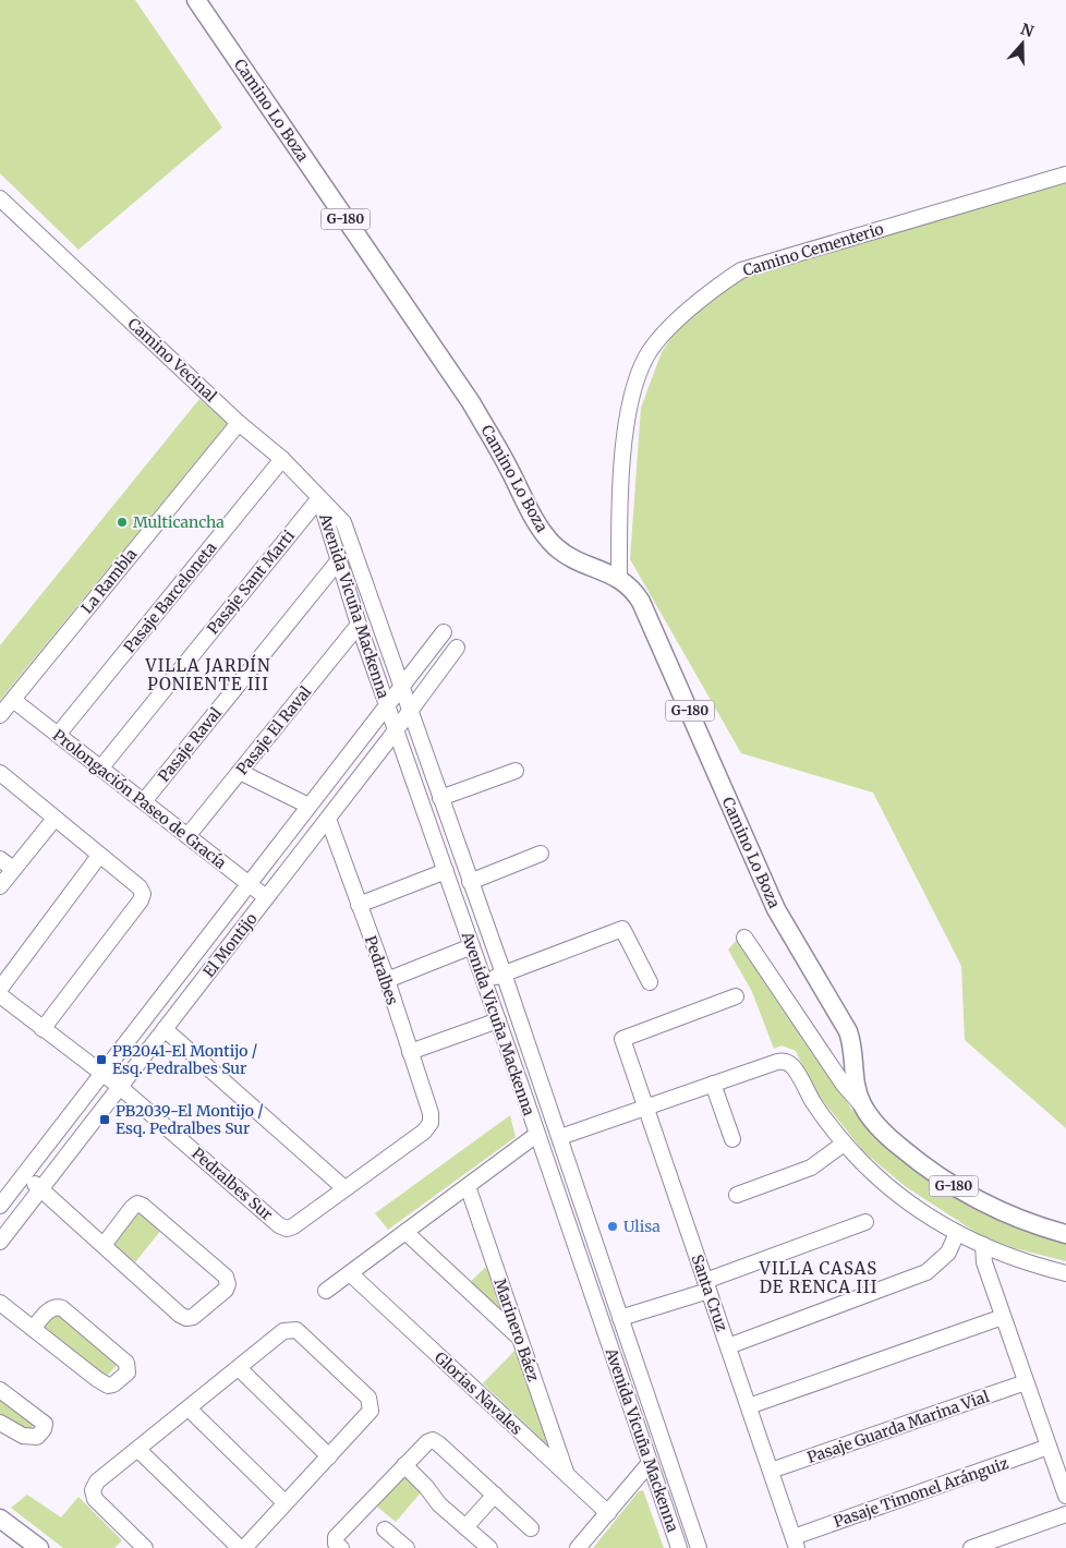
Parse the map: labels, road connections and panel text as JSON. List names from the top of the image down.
{
  "streets": {
    "main road": ["Camino Lo Boza", "G-180"],
    "street": [
      "Camino Cementerio",
      "Camino Vecinal",
      "La Rambla",
      "Pasaje Sant Marti",
      "Pasaje Barceloneta",
      "Avenida Vicuña Mackenna",
      "Pasaje El Raval",
      "Pasaje Raval",
      "Prolongación Paseo de Gracía",
      "El Montijo",
      "Pedralbes",
      "Pedralbes Sur",
      "Santa Cruz",
      "Marinero Báez",
      "Glorias Navales",
      "Pasaje Guarda Marina Vial",
      "Pasaje Timonel Aránguiz"
    ]
  },
  "crossings": [
    ["Camino Lo Boza", "Camino Cementerio"],
    ["Camino Vecinal", "La Rambla"],
    ["Camino Vecinal", "Pasaje Sant Marti"],
    ["Camino Vecinal", "Pasaje Barceloneta"],
    ["Camino Vecinal", "Avenida Vicuña Mackenna"],
    ["La Rambla", "Prolongación Paseo de Gracía"],
    ["Pasaje Sant Marti", "Avenida Vicuña Mackenna"],
    ["Pasaje Sant Marti", "Prolongación Paseo de Gracía"],
    ["Pasaje Barceloneta", "Prolongación Paseo de Gracía"],
    ["Avenida Vicuña Mackenna", "Pasaje El Raval"],
    ["Avenida Vicuña Mackenna", "Pasaje Raval"],
    ["Avenida Vicuña Mackenna", "El Montijo"],
    ["Pasaje El Raval", "Prolongación Paseo de Gracía"],
    ["Pasaje Raval", "Prolongación Paseo de Gracía"],
    ["Prolongación Paseo de Gracía", "El Montijo"],
    ["El Montijo", "Pedralbes"],
    ["El Montijo", "Pedralbes Sur"],
    ["Pedralbes", "Pedralbes Sur"],
    ["Santa Cruz", "Pasaje Guarda Marina Vial"],
    ["Santa Cruz", "Pasaje Timonel Aránguiz"],
    ["Marinero Báez", "Glorias Navales"]
  ],
  "districts": ["VILLA JARDÍN PONIENTE III", "VILLA CASAS DE RENCA III"],
  "places": {
    "other": ["Multicancha", "Ulisa"],
    "transit": ["PB2041-El Montijo / Esq. Pedralbes Sur", "PB2039-El Montijo / Esq. Pedralbes Sur"]
  },
  "north": "top"
}
